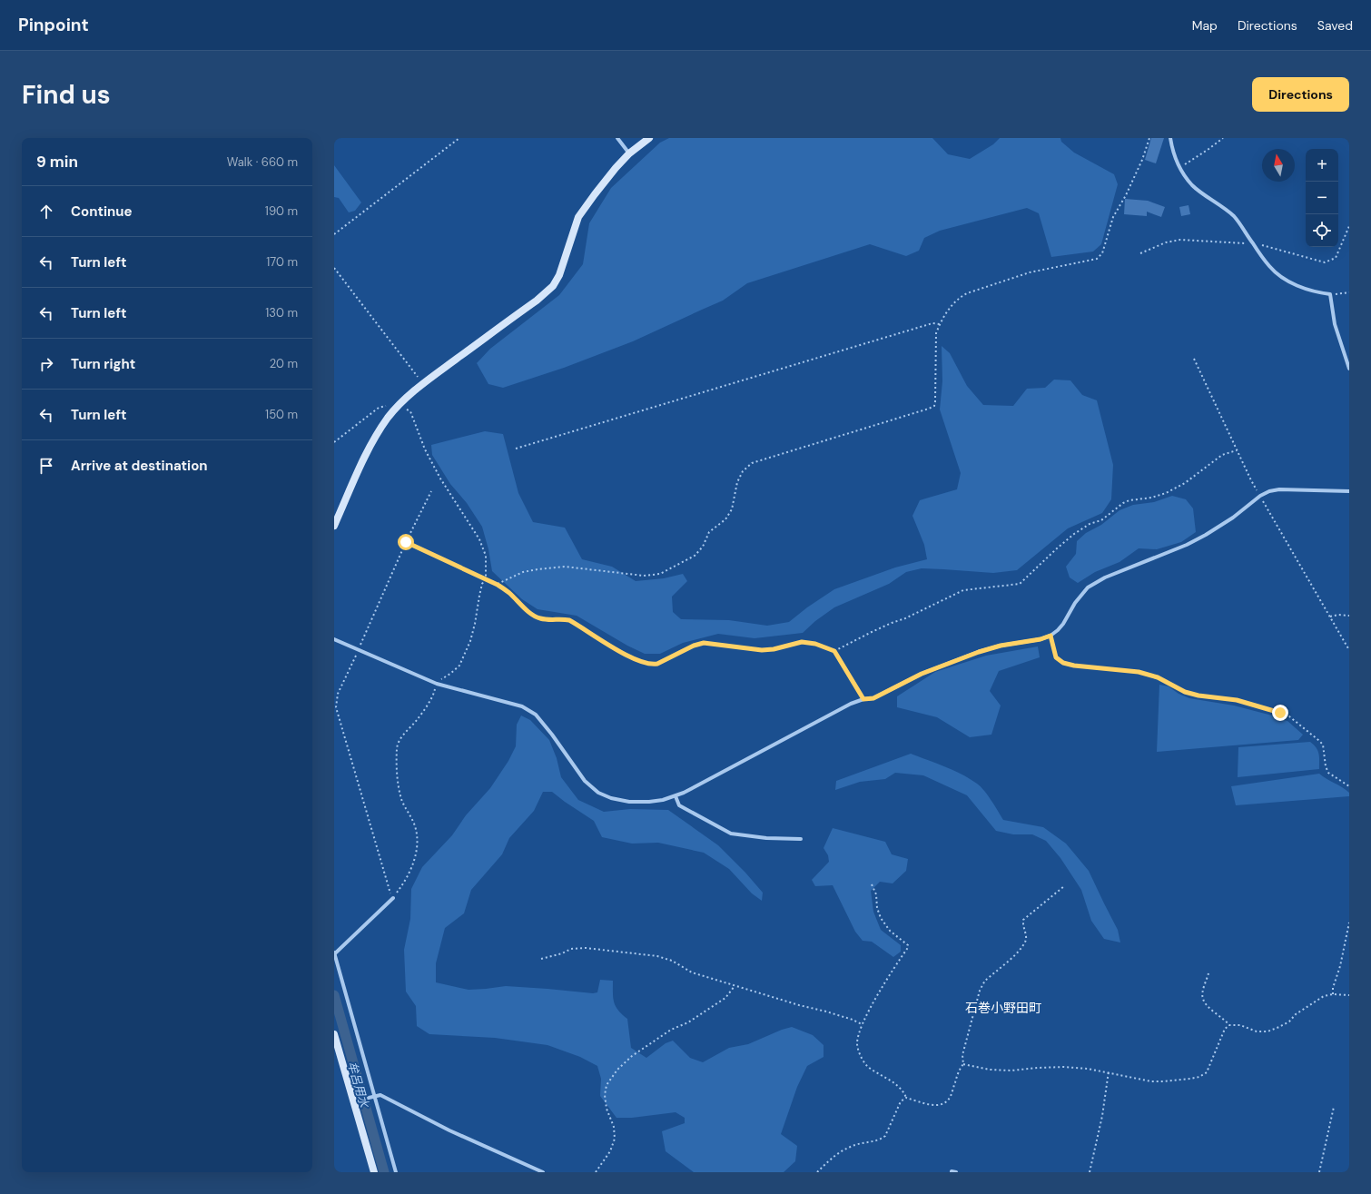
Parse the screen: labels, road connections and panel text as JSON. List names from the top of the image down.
{
  "districts": ["石巻小野田町"],
  "water": ["牟呂用水"],
  "north": "top",
  "page": {
    "header": "Pinpoint",
    "nav": ["Map", "Directions", "Saved"],
    "buttons": "Directions",
    "title": "Find us",
    "heading": ["9 min", "Walk · 660 m"],
    "map_buttons": ["+", "−"],
    "list": [
      ["Continue", "190 m"],
      ["Turn left", "170 m"],
      ["Turn left", "130 m"],
      ["Turn right", "20 m"],
      ["Turn left", "150 m"],
      "Arrive at destination"
    ]
  }
}
